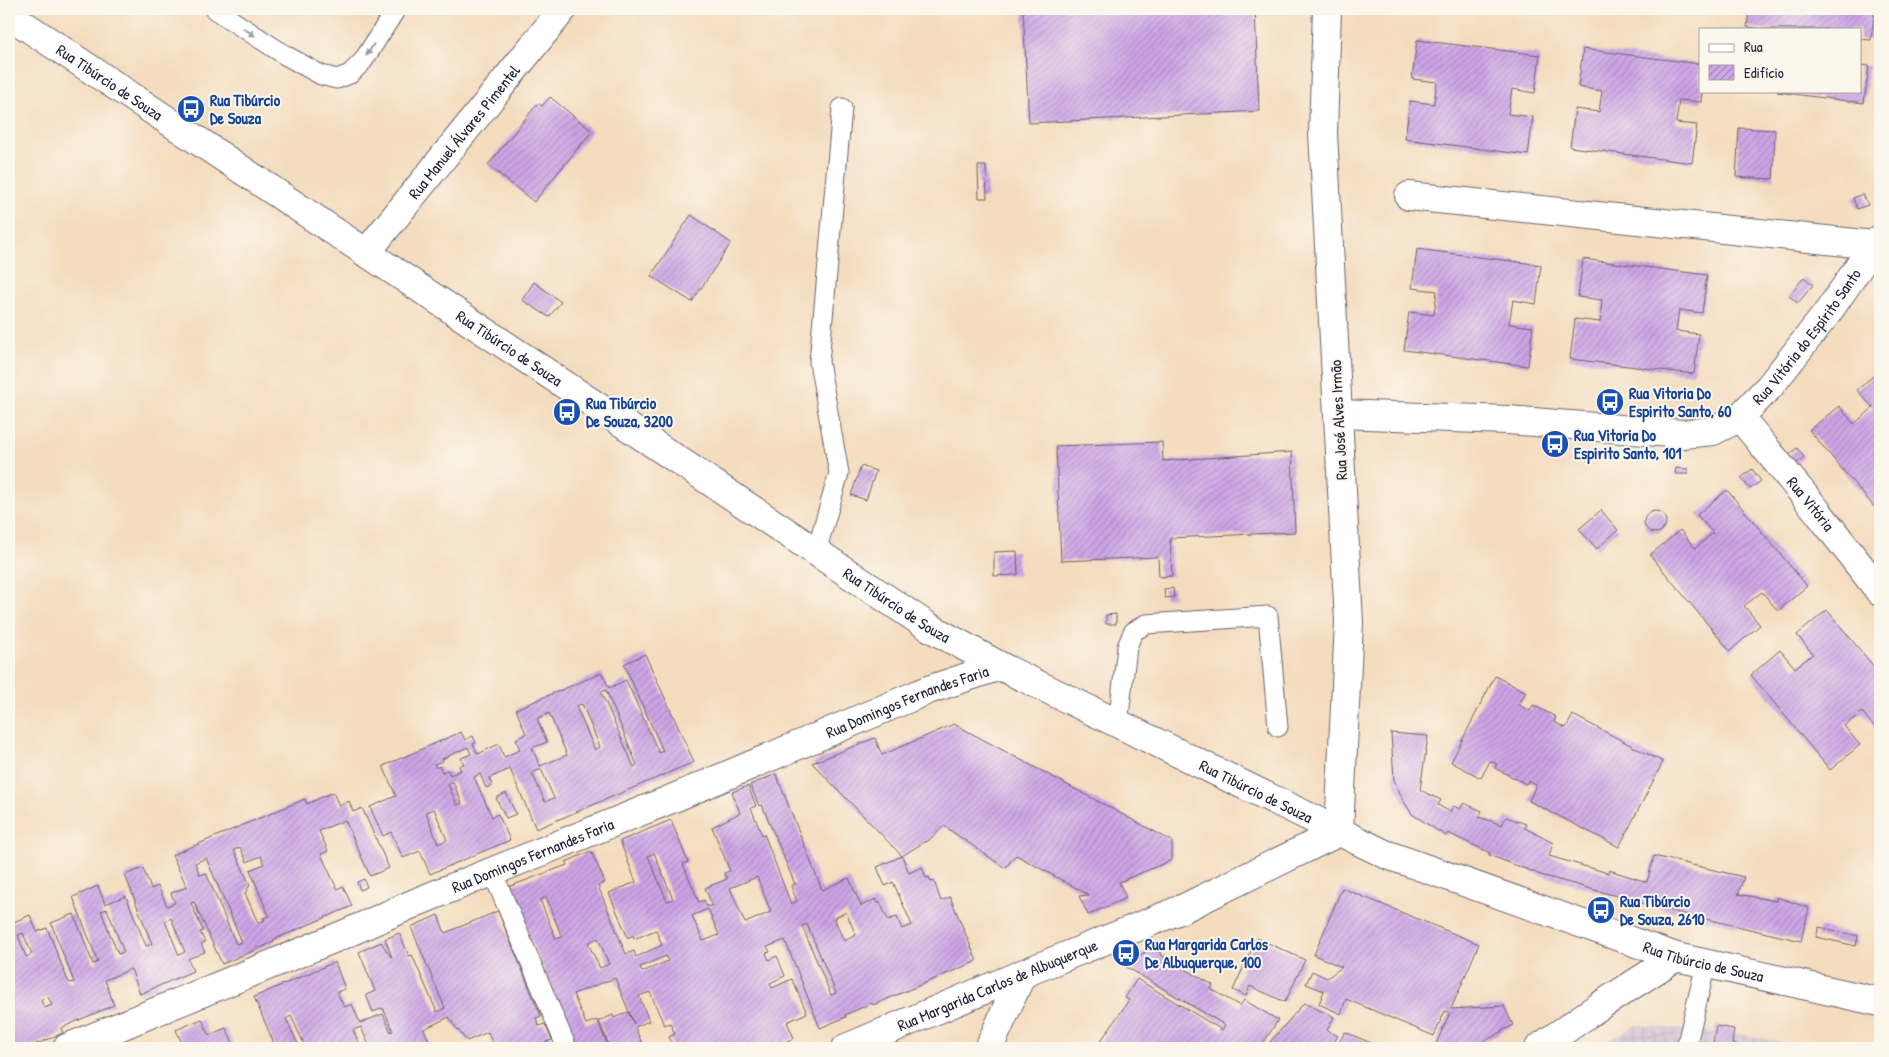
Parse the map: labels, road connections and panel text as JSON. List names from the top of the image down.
{
  "streets": {
    "street": [
      "Rua Tibúrcio de Souza",
      "Rua Manuel Álvares Pimentel",
      "Rua Vitória do Espírito Santo",
      "Rua José Alves Irmão",
      "Rua Vitória",
      "Rua Domingos Fernandes Faria",
      "Rua Margarida Carlos de Albuquerque"
    ]
  },
  "crossings": [
    ["Rua Tibúrcio de Souza", "Rua Manuel Álvares Pimentel"],
    ["Rua Tibúrcio de Souza", "Rua José Alves Irmão"],
    ["Rua Tibúrcio de Souza", "Rua Domingos Fernandes Faria"],
    ["Rua Tibúrcio de Souza", "Rua Margarida Carlos de Albuquerque"],
    ["Rua Vitória do Espírito Santo", "Rua José Alves Irmão"],
    ["Rua Vitória do Espírito Santo", "Rua Vitória"],
    ["Rua José Alves Irmão", "Rua Margarida Carlos de Albuquerque"]
  ],
  "places": {
    "bus stop": [
      "Rua Tibúrcio De Souza",
      "Rua Vitoria Do Espirito Santo, 60",
      "Rua Tibúrcio De Souza, 3200",
      "Rua Vitoria Do Espirito Santo, 101",
      "Rua Tibúrcio De Souza, 2610",
      "Rua Margarida Carlos De Albuquerque, 100"
    ]
  },
  "legend": ["Rua", "Edifício"]
}
